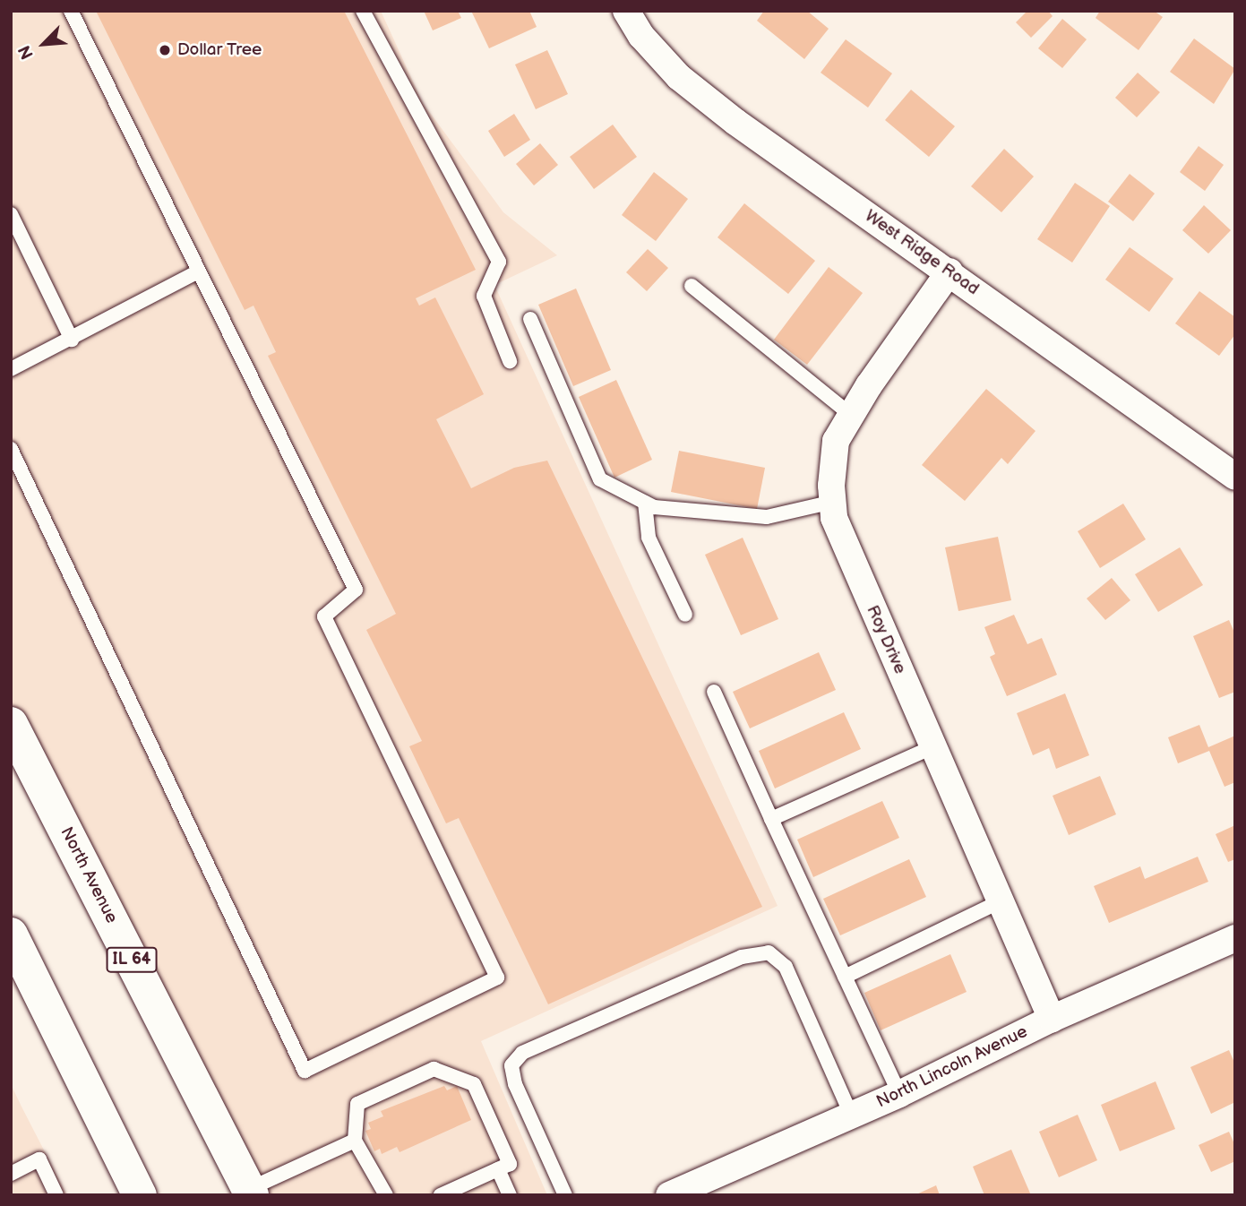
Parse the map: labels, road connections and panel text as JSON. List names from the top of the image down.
{
  "streets": {
    "main road": ["North Avenue", "IL 64"],
    "street": ["West Ridge Road", "Roy Drive", "North Lincoln Avenue"]
  },
  "crossings": [
    ["West Ridge Road", "Roy Drive"],
    ["Roy Drive", "North Lincoln Avenue"]
  ],
  "places": ["Dollar Tree"],
  "north": "bottom left"
}
